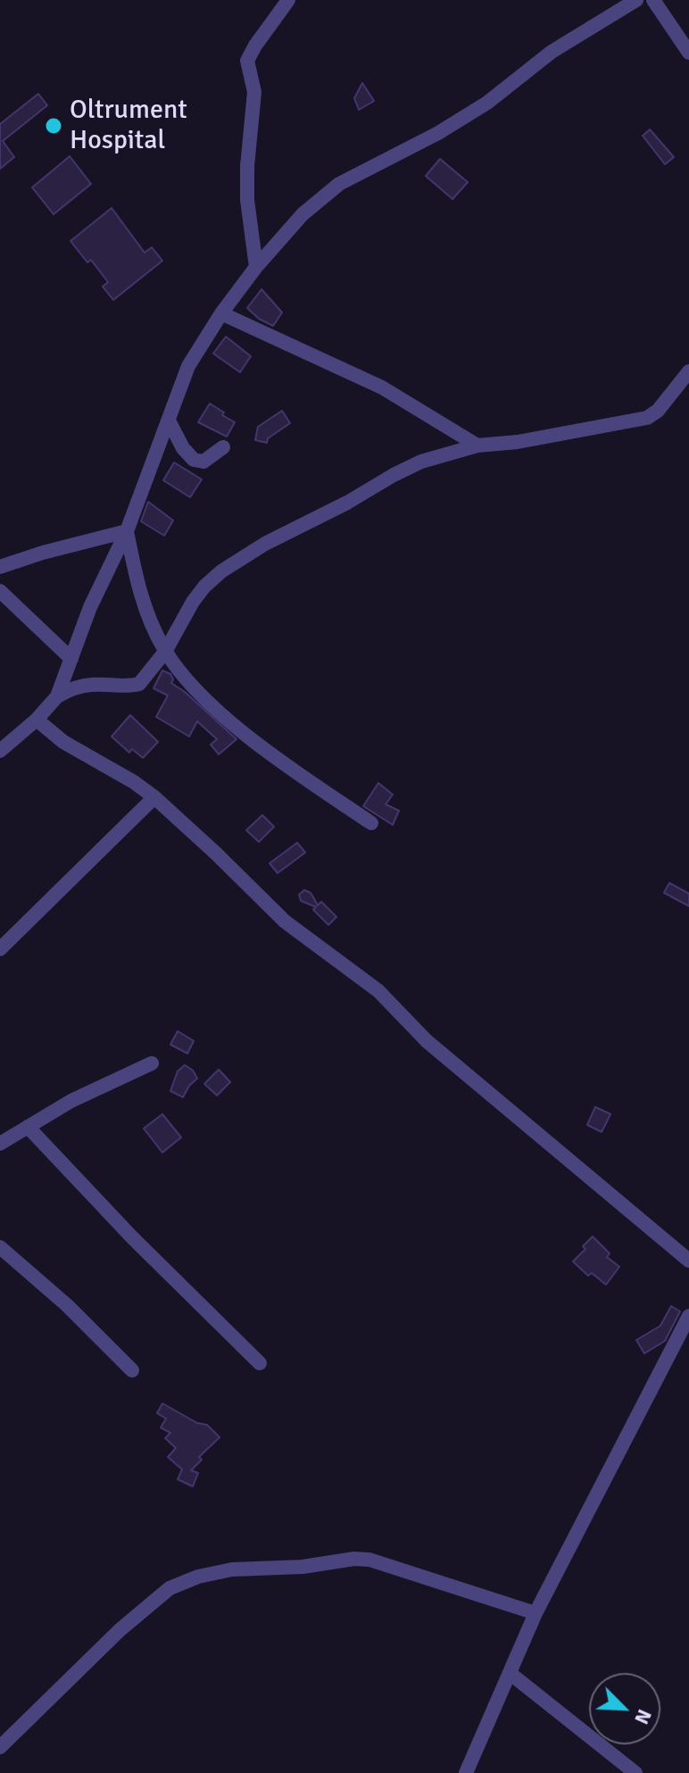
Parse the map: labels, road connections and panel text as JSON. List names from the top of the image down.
{
  "places": ["Oltrument Hospital"],
  "north": "bottom right"
}
